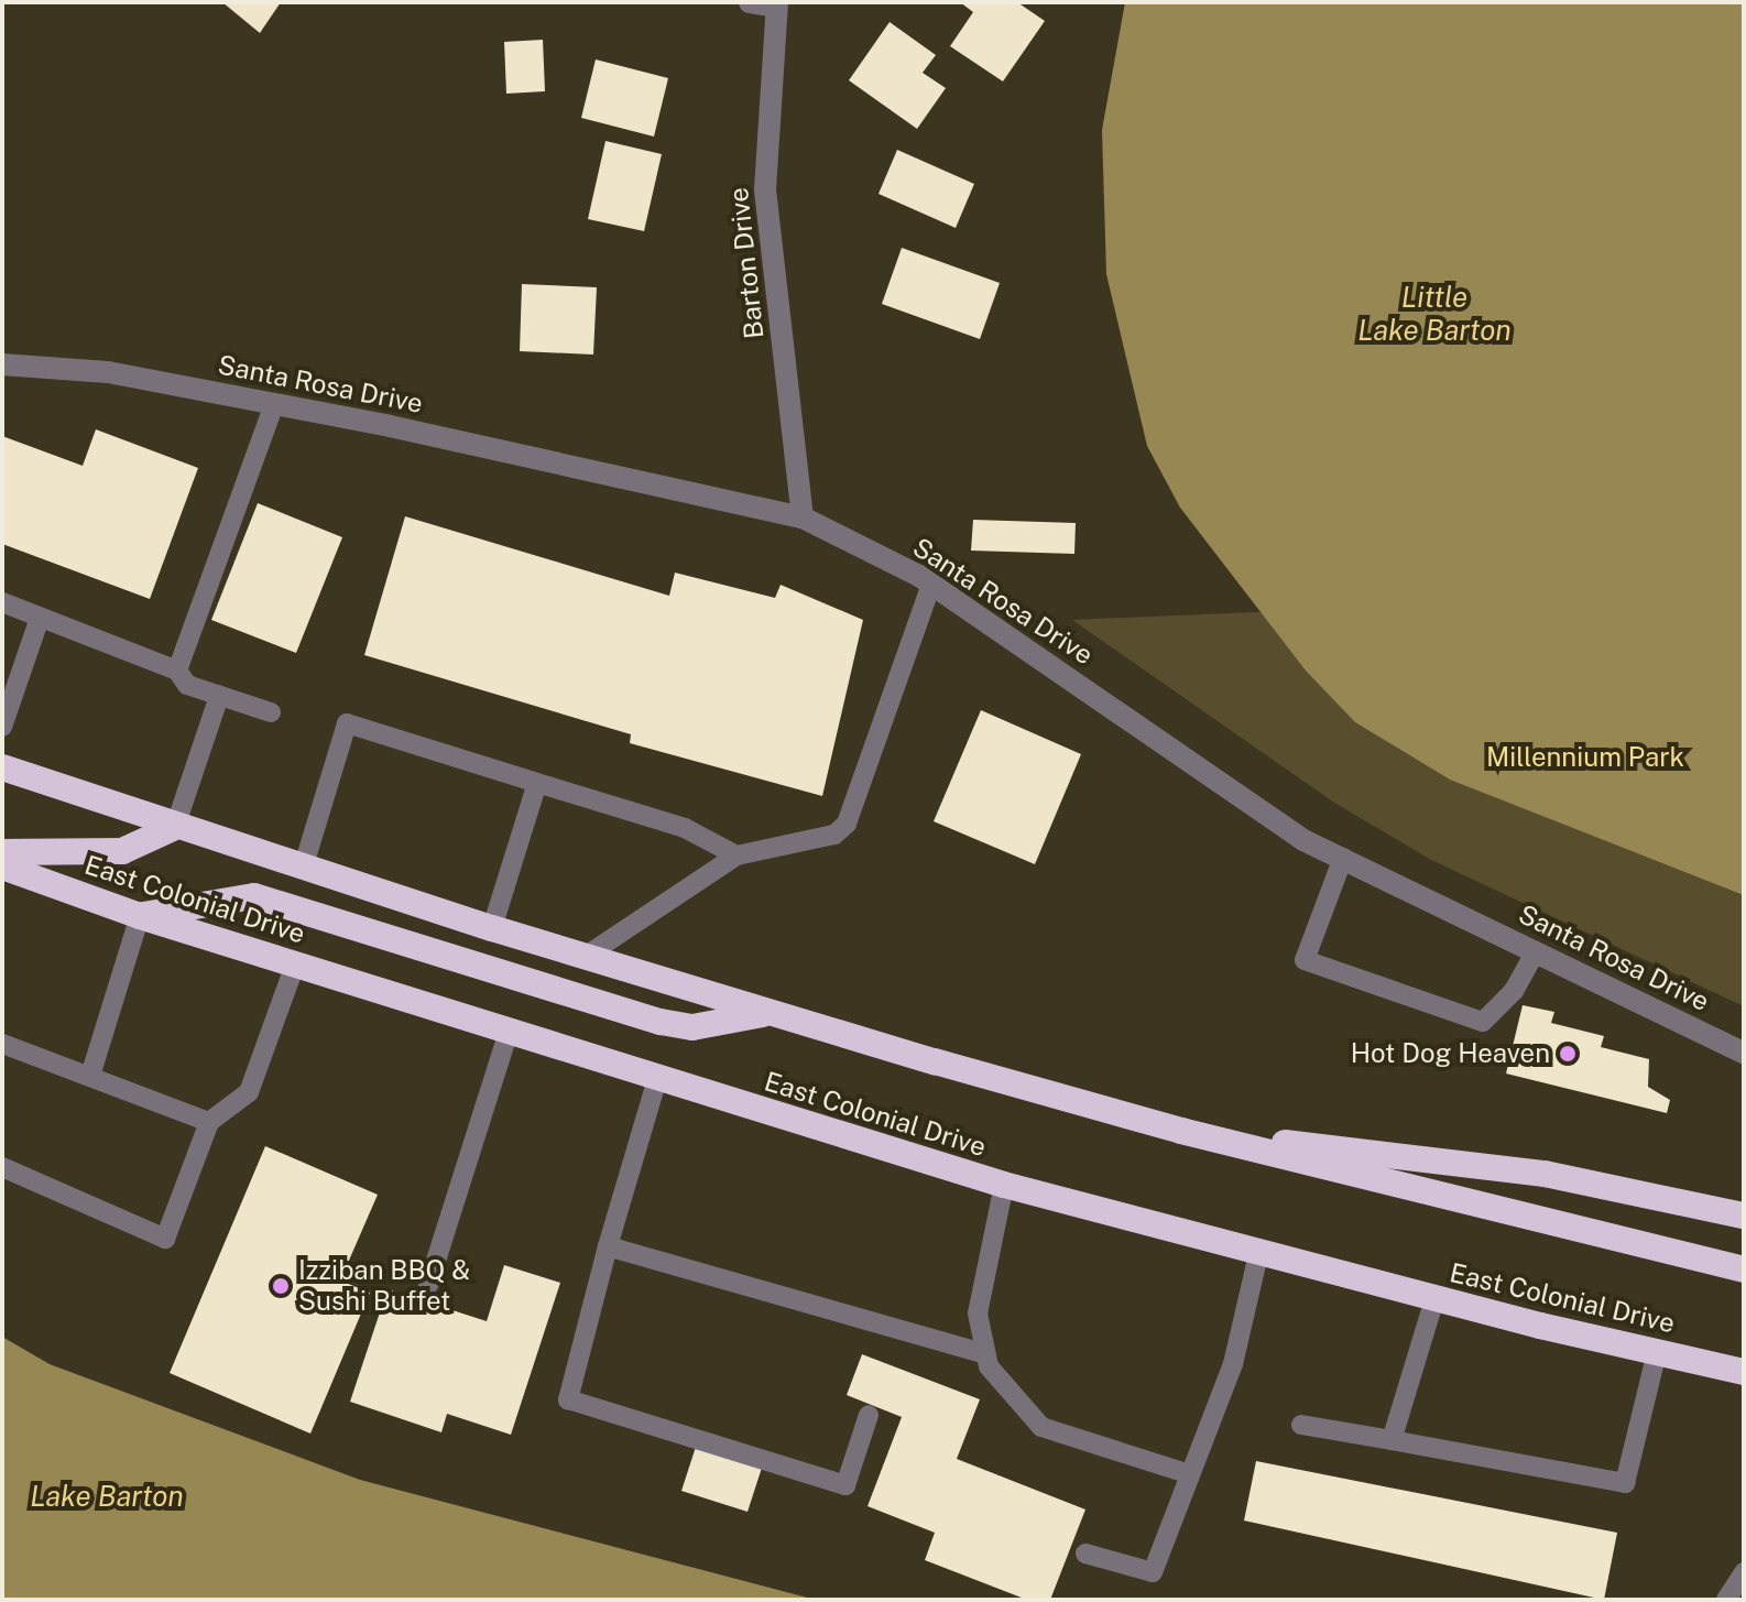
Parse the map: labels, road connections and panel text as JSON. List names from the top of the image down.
{
  "streets": {
    "highway": ["East Colonial Drive"],
    "street": ["Barton Drive", "Santa Rosa Drive"]
  },
  "crossings": [
    ["Barton Drive", "Santa Rosa Drive"]
  ],
  "water": ["Little Lake Barton", "Lake Barton"],
  "parks": ["Millennium Park"],
  "places": ["Hot Dog Heaven", "Izziban BBQ & Sushi Buffet"]
}
